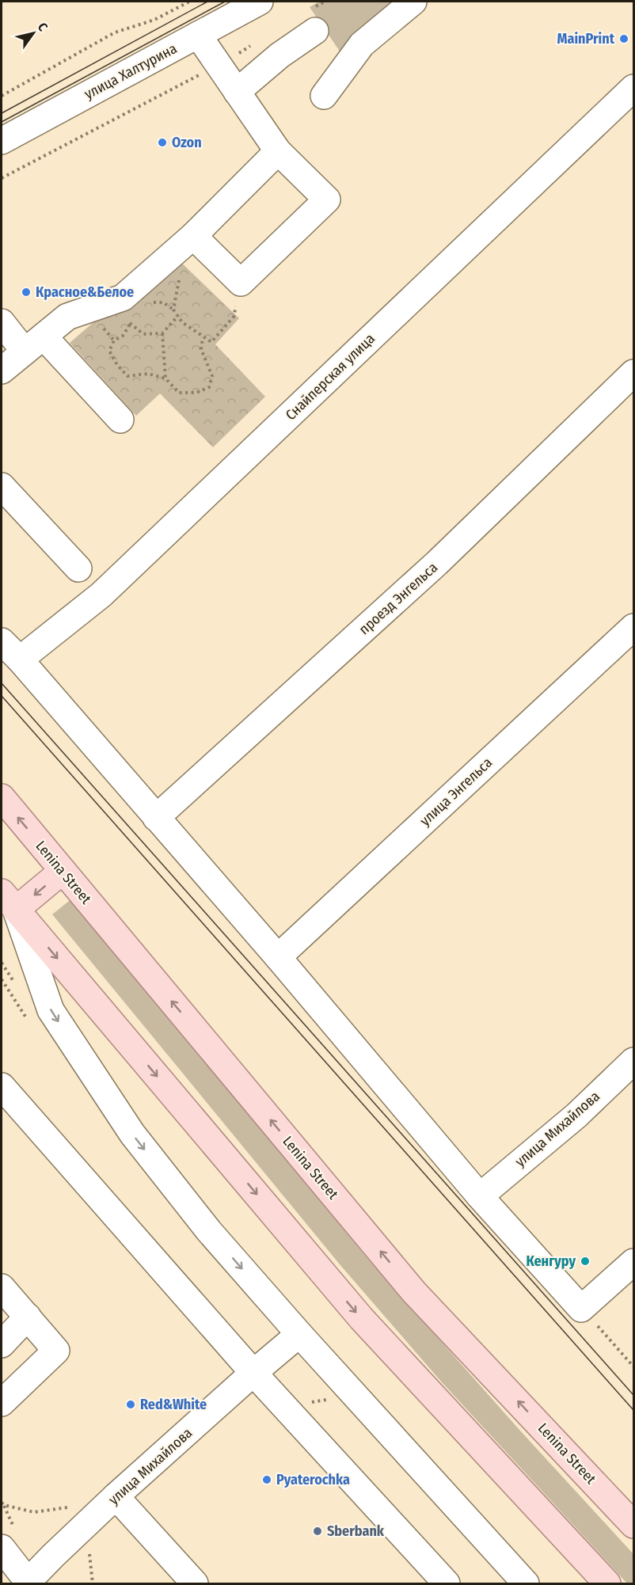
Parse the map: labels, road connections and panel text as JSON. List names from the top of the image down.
{
  "streets": {
    "main road": ["Lenina Street"],
    "street": [
      "улица Халтурина",
      "Снайперская улица",
      "проезд Энгельса",
      "улица Энгельса",
      "улица Михайлова"
    ]
  },
  "places": [
    "MainPrint",
    "Ozon",
    "Красное&Белое",
    "Кенгуру",
    "Red&White",
    "Pyaterochka",
    "Sberbank"
  ],
  "north": "top right"
}
